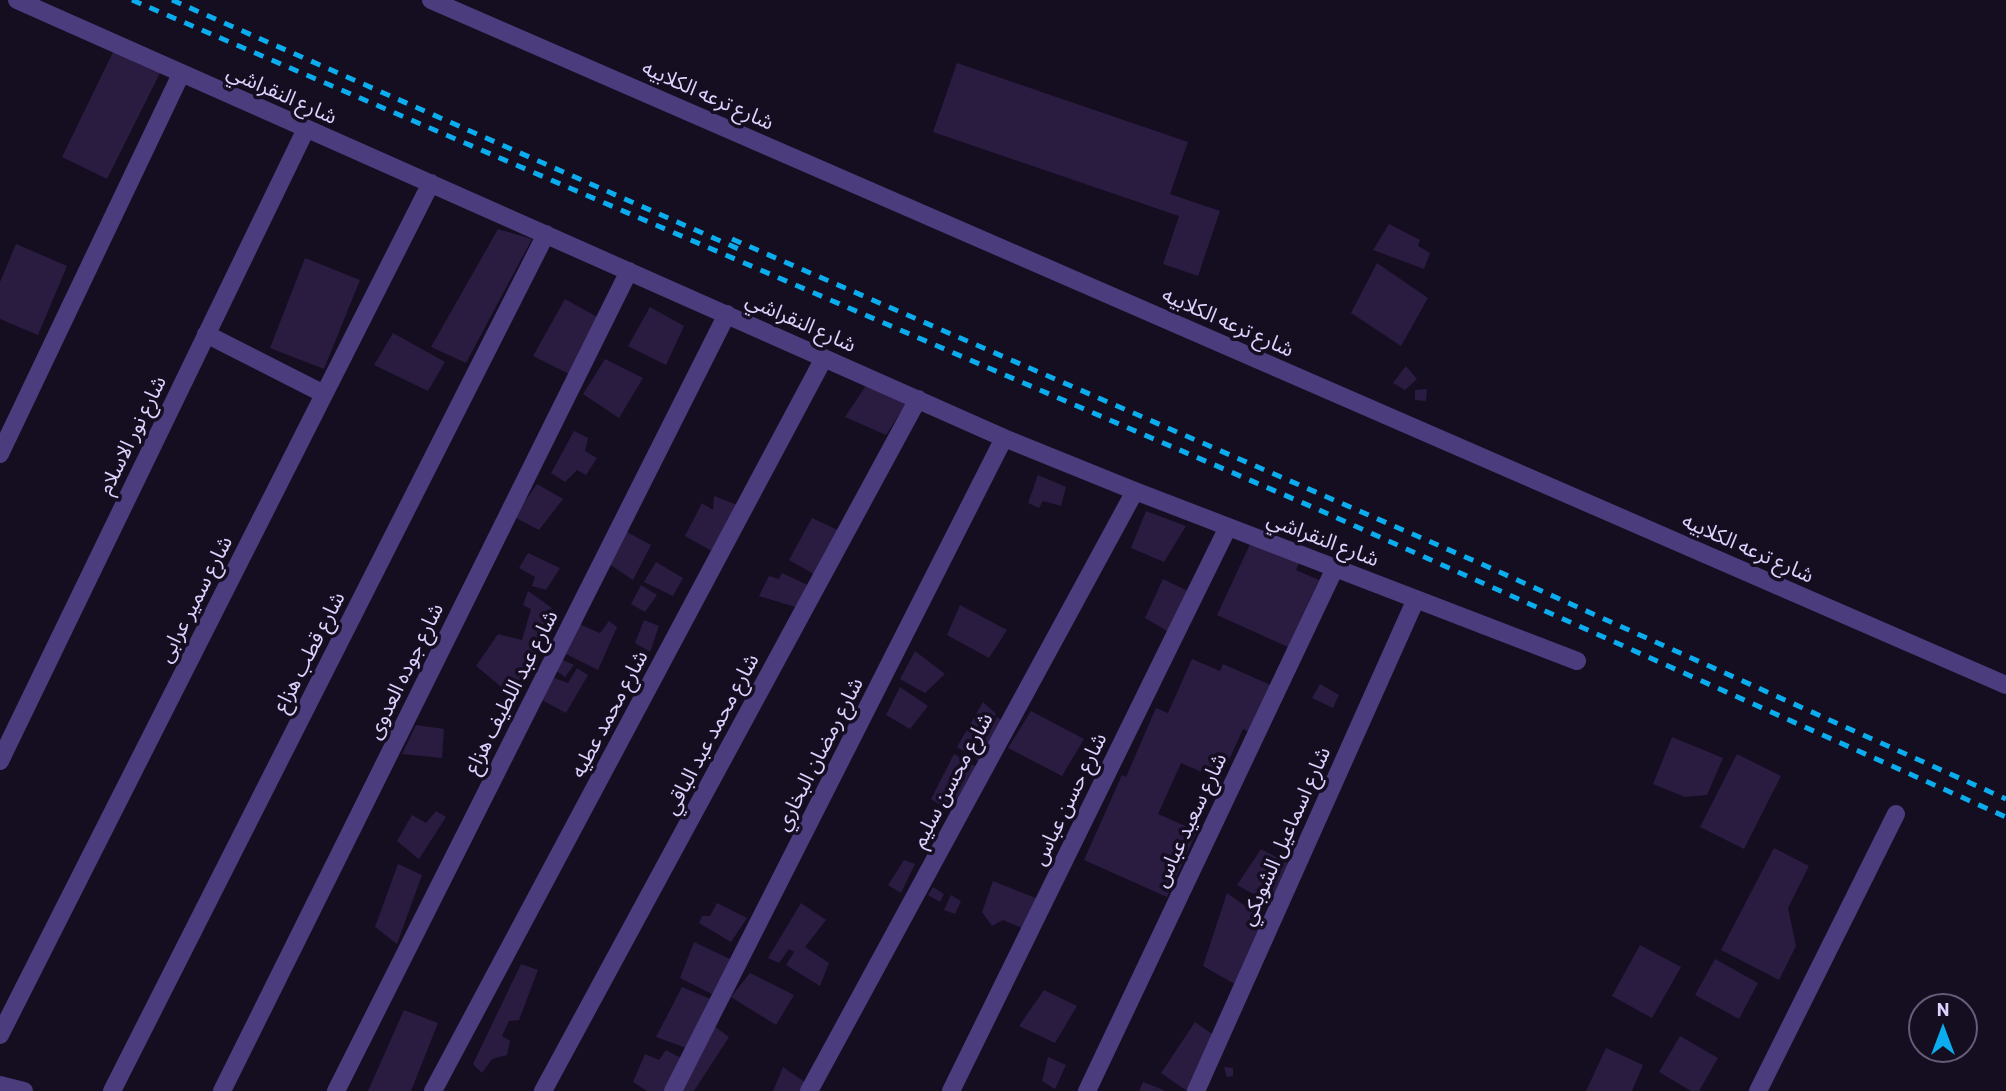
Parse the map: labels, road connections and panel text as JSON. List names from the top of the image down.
{
  "streets": {
    "street": [
      "شارع النقراشي",
      "شارع ترعه الكلابيه",
      "شارع نور الاسلام",
      "شارع سمير عرابى",
      "شارع قطب هزاع",
      "شارع جوده العدوى",
      "شارع عبد اللطيف هزاع",
      "شارع محمد عطيه",
      "شارع محمد عبد الباقي",
      "شارع رمضان البخاري",
      "شارع محسن سليم",
      "شارع حسن عباس",
      "شارع سعيد عباس",
      "شارع اسماعيل الشوبكي"
    ]
  },
  "crossings": [
    ["شارع النقراشي", "شارع نور الاسلام"],
    ["شارع النقراشي", "شارع سمير عرابى"],
    ["شارع النقراشي", "شارع قطب هزاع"],
    ["شارع النقراشي", "شارع جوده العدوى"],
    ["شارع النقراشي", "شارع عبد اللطيف هزاع"],
    ["شارع النقراشي", "شارع محمد عطيه"],
    ["شارع النقراشي", "شارع محمد عبد الباقي"],
    ["شارع النقراشي", "شارع رمضان البخاري"],
    ["شارع النقراشي", "شارع محسن سليم"],
    ["شارع النقراشي", "شارع حسن عباس"],
    ["شارع النقراشي", "شارع سعيد عباس"],
    ["شارع النقراشي", "شارع اسماعيل الشوبكي"]
  ],
  "north": "top"
}
